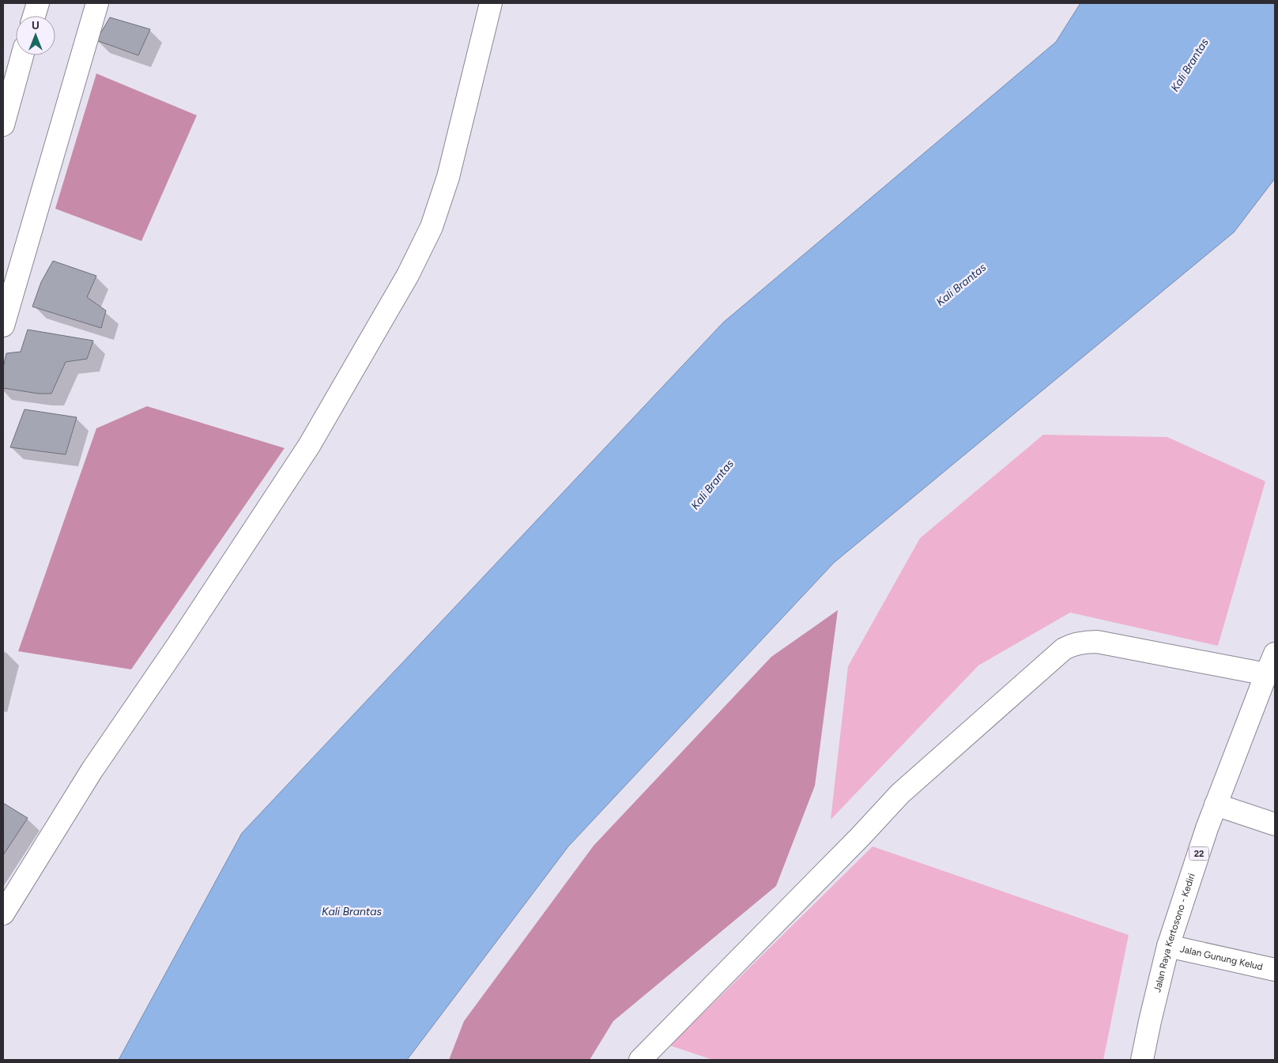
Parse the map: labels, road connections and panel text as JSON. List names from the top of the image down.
{
  "streets": {
    "main road": ["22", "Jalan Raya Kertosono - Kediri", "Jalan Gunung Kelud"]
  },
  "crossings": [
    ["Jalan Raya Kertosono - Kediri", "Jalan Gunung Kelud"]
  ],
  "water": ["Kali Brantas"],
  "north": "top"
}
